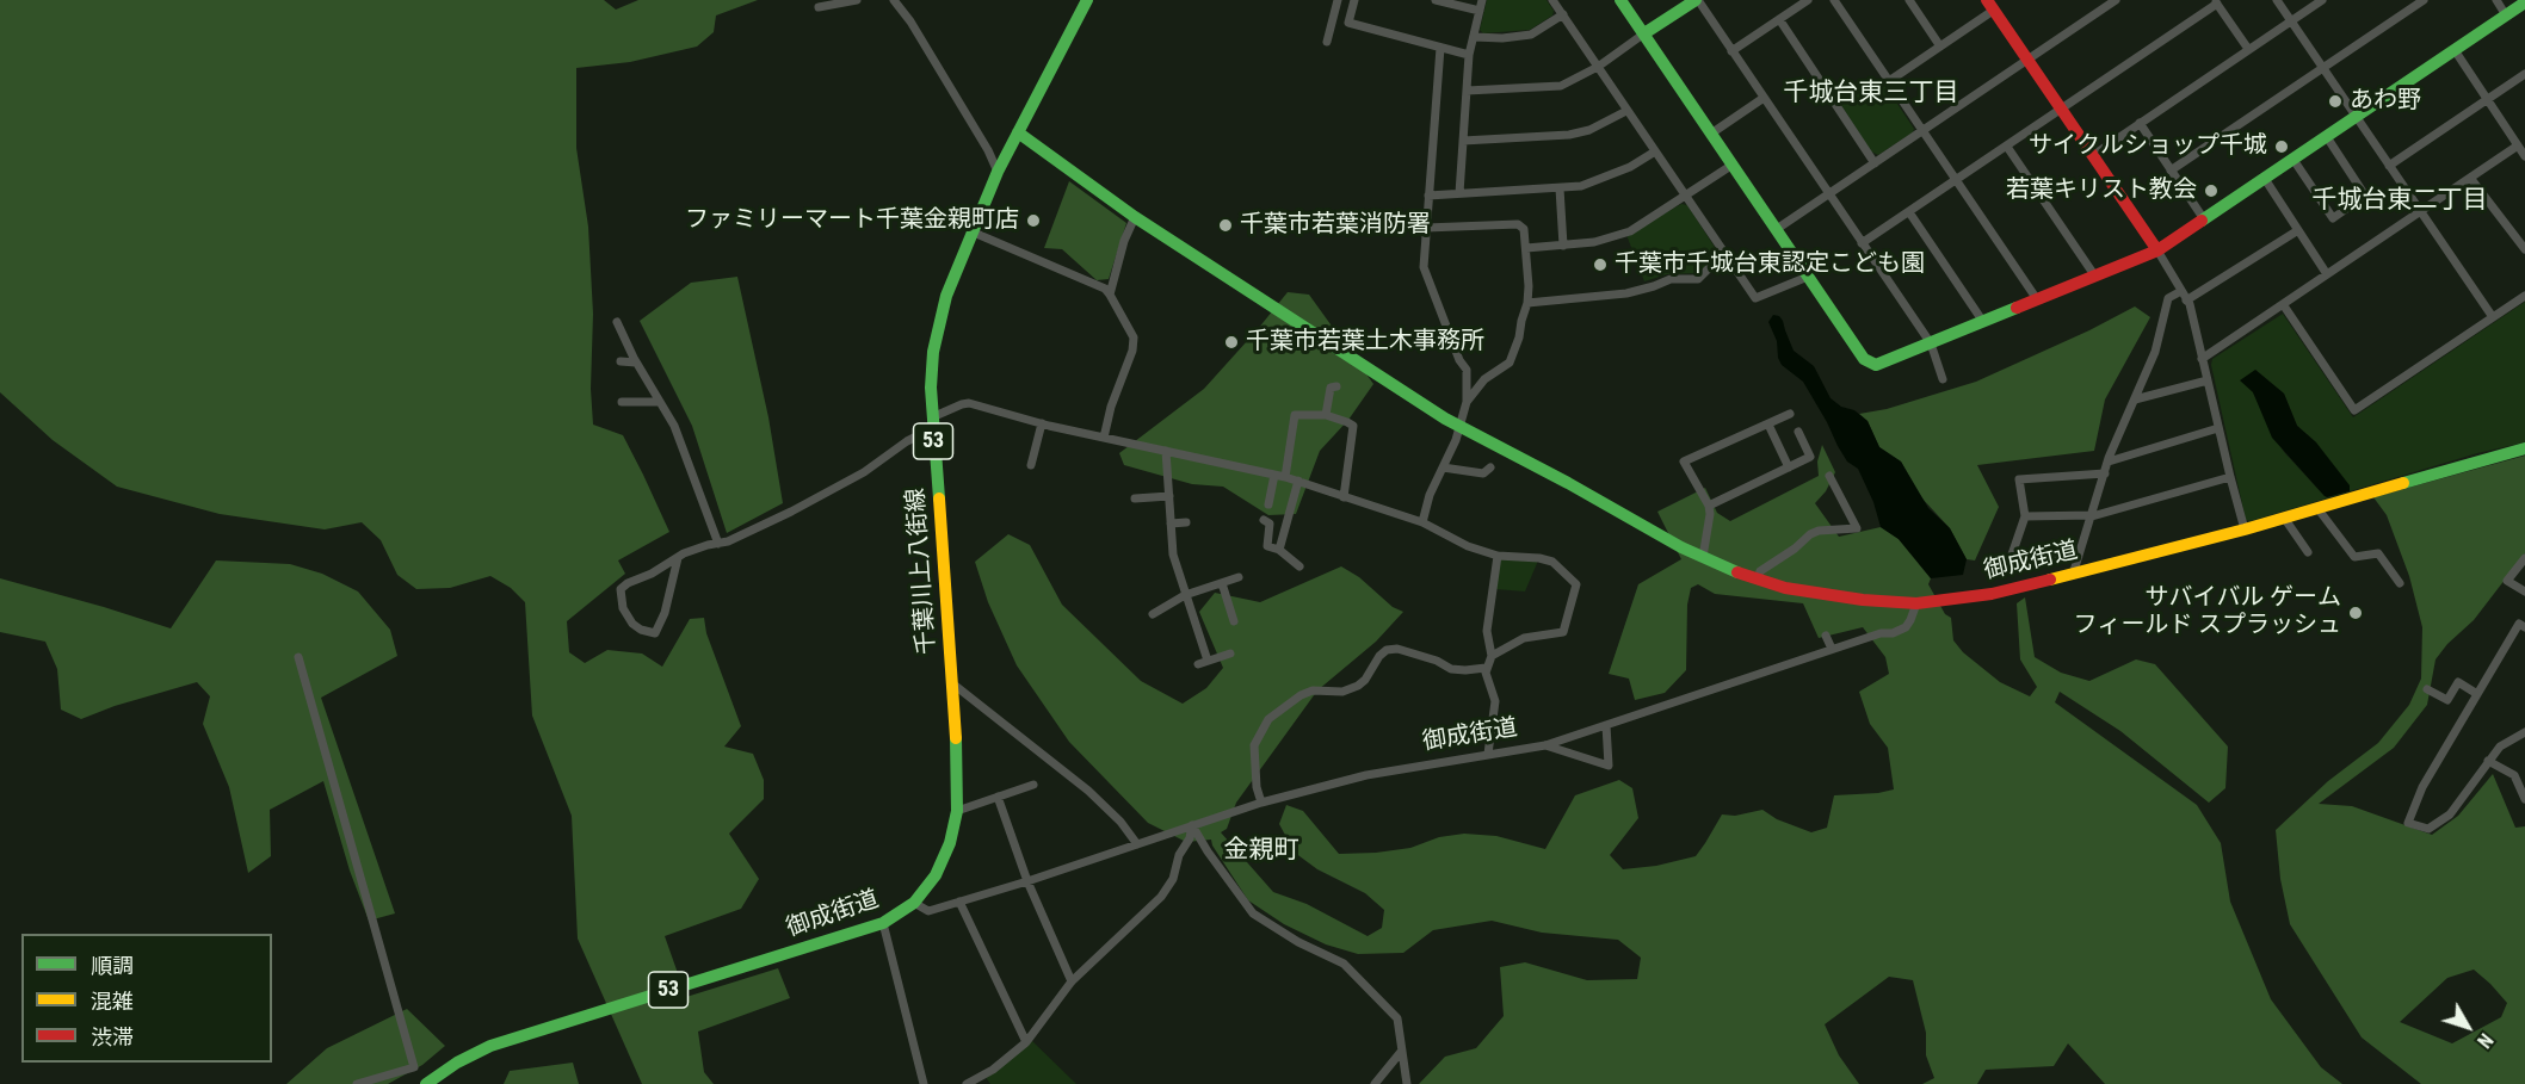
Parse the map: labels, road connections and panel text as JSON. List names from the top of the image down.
{
  "streets": {
    "street": ["53", "御成街道", "千葉川上八街線"]
  },
  "crossings": [
    ["御成街道", "千葉川上八街線"]
  ],
  "districts": ["千城台東三丁目", "千城台東二丁目", "金親町"],
  "places": [
    "あわ野",
    "サイクルショップ千城",
    "若葉キリスト教会",
    "ファミリーマート千葉金親町店",
    "千葉市若葉消防署",
    "千葉市千城台東認定こども園",
    "千葉市若葉土木事務所",
    "サバイバル ゲーム フィールド スプラッシュ"
  ],
  "legend": ["順調", "混雑", "渋滞"],
  "north": "bottom right"
}
